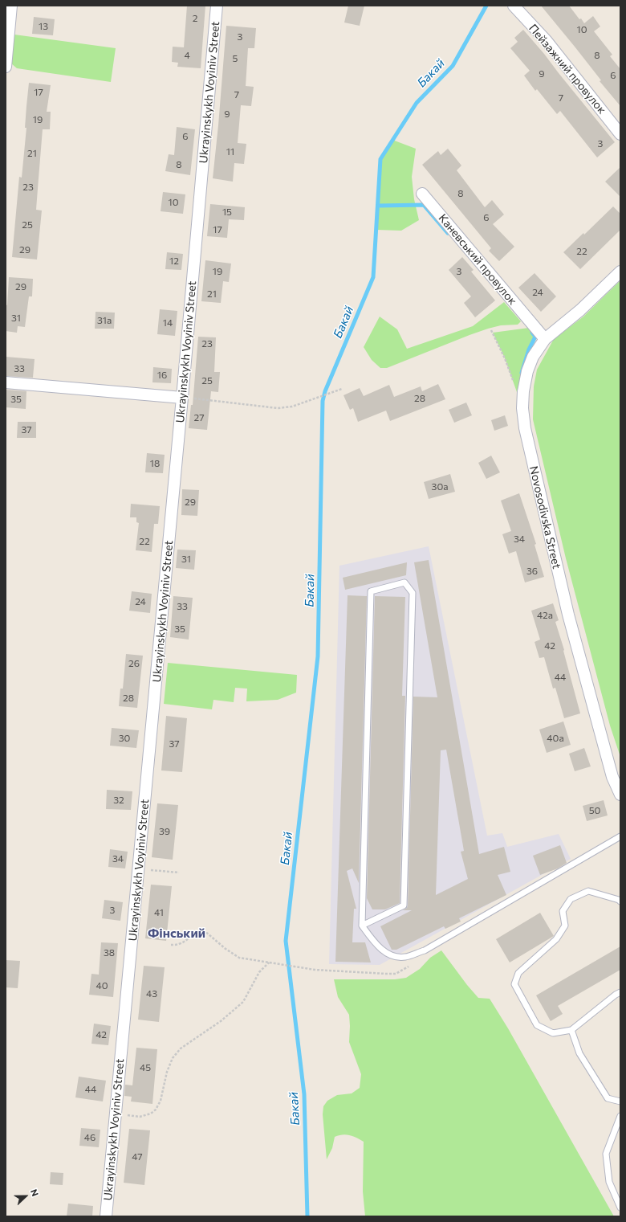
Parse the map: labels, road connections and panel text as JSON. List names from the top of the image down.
{
  "streets": {
    "street": [
      "Пейзажний провулок",
      "Ukrayinskykh Voyiniv Street",
      "Каневський провулок",
      "Novosodivska Street"
    ]
  },
  "crossings": [
    ["Каневський провулок", "Novosodivska Street"]
  ],
  "districts": ["Фінський"],
  "water": ["Бакай"],
  "house_numbers": [
    "2",
    "13",
    "10",
    "3",
    "4",
    "8",
    "5",
    "9",
    "6",
    "17",
    "7",
    "7",
    "9",
    "19",
    "6",
    "3",
    "11",
    "21",
    "8",
    "23",
    "8",
    "10",
    "15",
    "6",
    "25",
    "17",
    "29",
    "22",
    "12",
    "19",
    "3",
    "29",
    "24",
    "21",
    "31",
    "31а",
    "14",
    "23",
    "33",
    "16",
    "25",
    "28",
    "35",
    "27",
    "37",
    "18",
    "30а",
    "29",
    "34",
    "22",
    "31",
    "36",
    "24",
    "33",
    "42а",
    "35",
    "42",
    "26",
    "44",
    "28",
    "30",
    "40а",
    "37",
    "32",
    "50",
    "39",
    "34",
    "3",
    "41",
    "38",
    "40",
    "43",
    "42",
    "45",
    "44",
    "46",
    "47"
  ],
  "north": "right"
}
